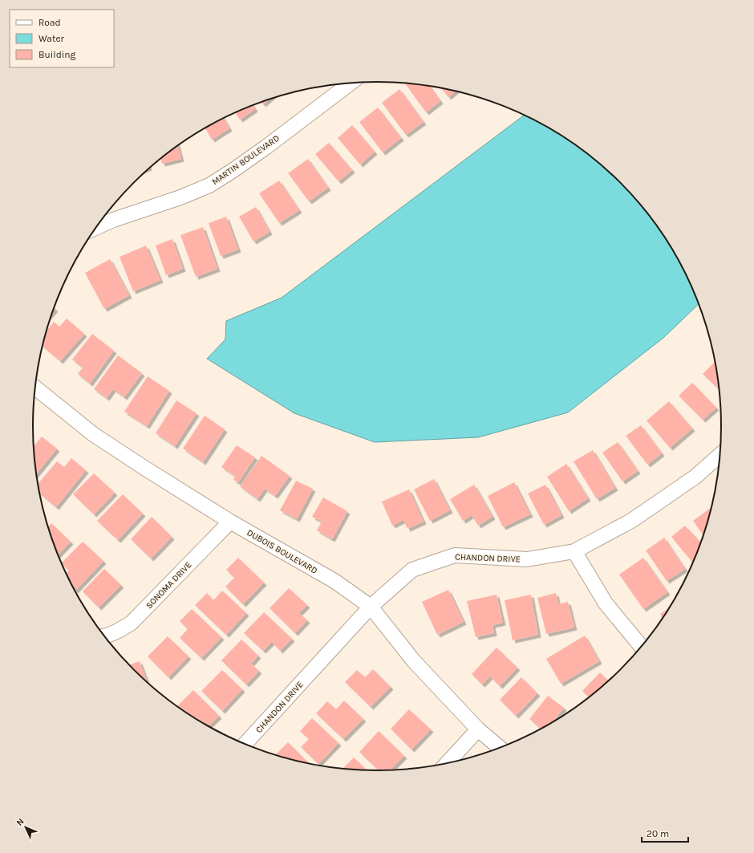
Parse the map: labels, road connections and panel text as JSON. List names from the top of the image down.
{
  "streets": {
    "street": [
      "MARTIN BOULEVARD",
      "DUBOIS BOULEVARD",
      "CHANDON DRIVE",
      "SONOMA DRIVE"
    ]
  },
  "crossings": [
    ["DUBOIS BOULEVARD", "CHANDON DRIVE"],
    ["DUBOIS BOULEVARD", "SONOMA DRIVE"]
  ],
  "legend": ["Road", "Water", "Building"],
  "scale_bar": "20 m",
  "north": "top left"
}
